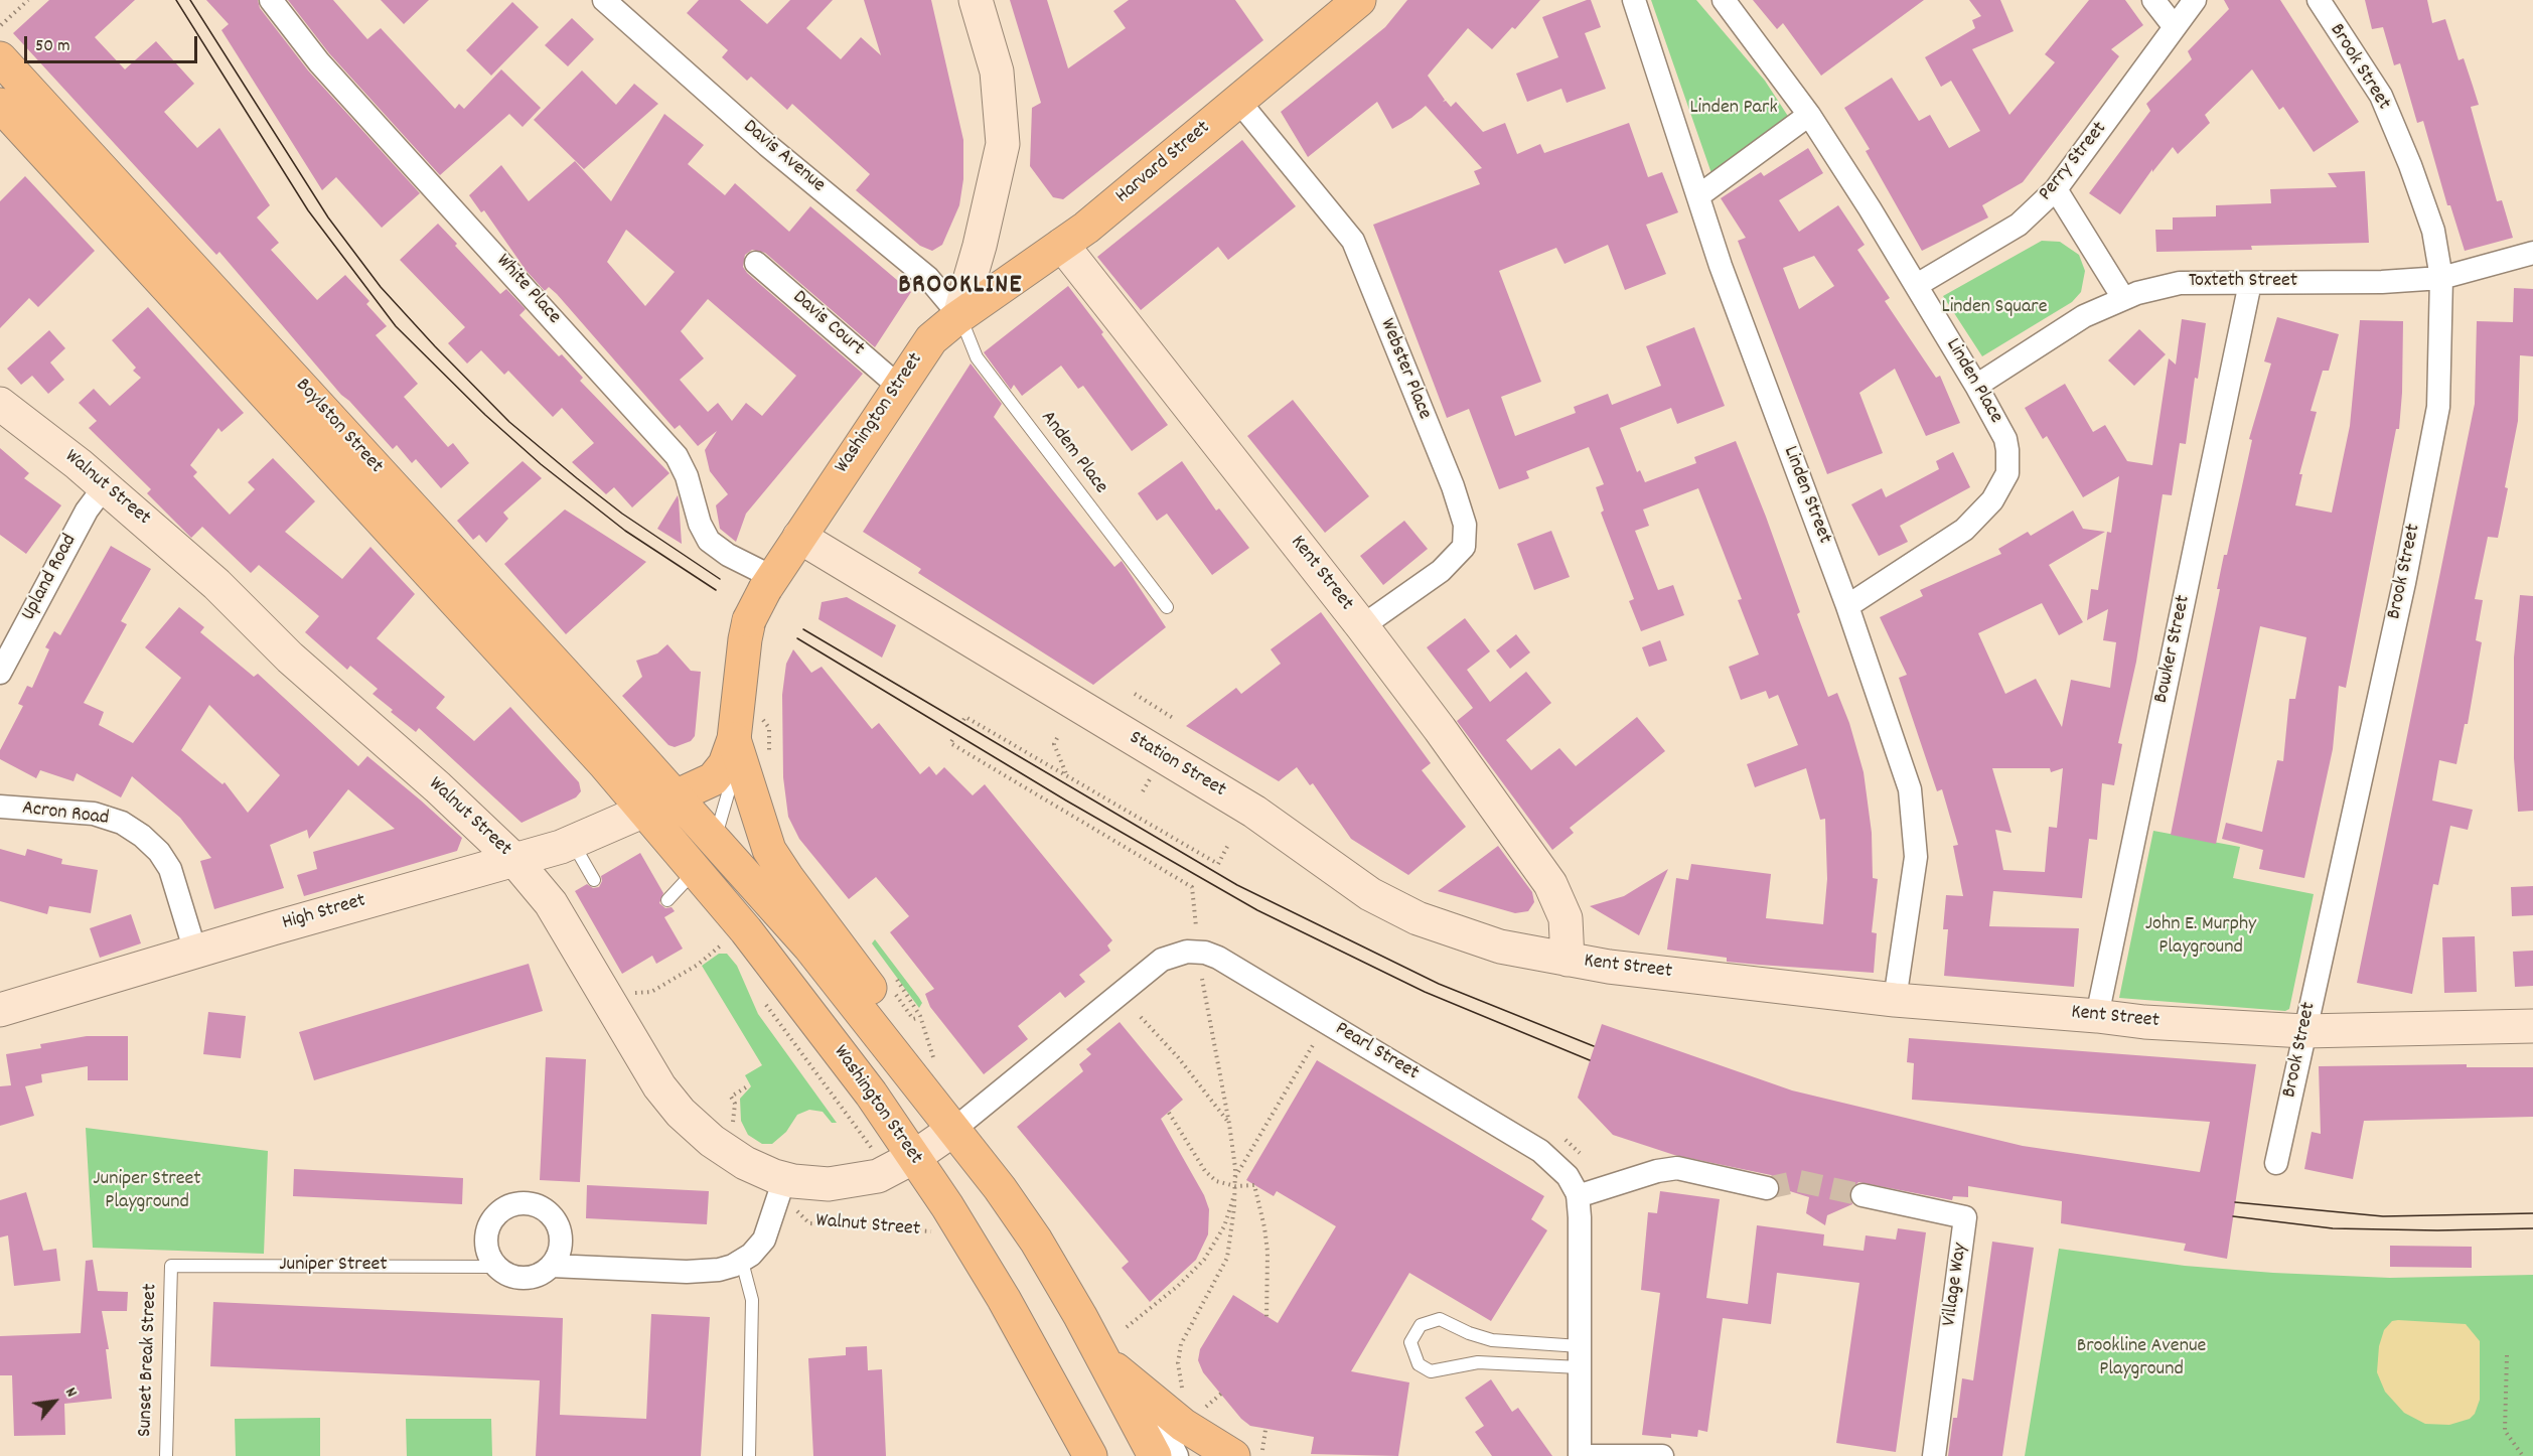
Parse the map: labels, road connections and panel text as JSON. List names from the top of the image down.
{
  "streets": {
    "main road": ["Harvard Street", "Washington Street", "Boylston Street"],
    "street": [
      "Brook Street",
      "Davis Avenue",
      "Perry Street",
      "Toxteth Street",
      "White Place",
      "Davis Court",
      "Webster Place",
      "Linden Place",
      "Walnut Street",
      "Linden Street",
      "Kent Street",
      "Upland Road",
      "Bowker Street",
      "Station Street",
      "Acron Road",
      "High Street",
      "Pearl Street",
      "Village Way"
    ],
    "lane": ["Andem Place", "Juniper Street", "Sunset Break Street"]
  },
  "crossings": [
    ["Brook Street", "Toxteth Street"],
    ["Brook Street", "Kent Street"],
    ["Davis Avenue", "Harvard Street"],
    ["Davis Avenue", "Washington Street"],
    ["Davis Avenue", "Andem Place"],
    ["Perry Street", "Linden Place"],
    ["Harvard Street", "Webster Place"],
    ["Harvard Street", "Washington Street"],
    ["Harvard Street", "Andem Place"],
    ["Harvard Street", "Kent Street"],
    ["Toxteth Street", "Linden Place"],
    ["Toxteth Street", "Bowker Street"],
    ["White Place", "Washington Street"],
    ["Davis Court", "Washington Street"],
    ["Webster Place", "Kent Street"],
    ["Linden Place", "Linden Street"],
    ["Washington Street", "Boylston Street"],
    ["Washington Street", "Andem Place"],
    ["Washington Street", "Walnut Street"],
    ["Washington Street", "Station Street"],
    ["Washington Street", "High Street"],
    ["Washington Street", "Pearl Street"],
    ["Boylston Street", "High Street"],
    ["Walnut Street", "Upland Road"],
    ["Walnut Street", "High Street"],
    ["Walnut Street", "Pearl Street"],
    ["Linden Street", "Kent Street"],
    ["Kent Street", "Bowker Street"],
    ["Kent Street", "Station Street"],
    ["Acron Road", "High Street"],
    ["Juniper Street", "Sunset Break Street"]
  ],
  "districts": ["BROOKLINE"],
  "parks": [
    "Linden Park",
    "Linden Square",
    "John E. Murphy Playground",
    "Juniper Street Playground",
    "Brookline Avenue Playground"
  ],
  "scale_bar": "50 m",
  "north": "top right"
}
